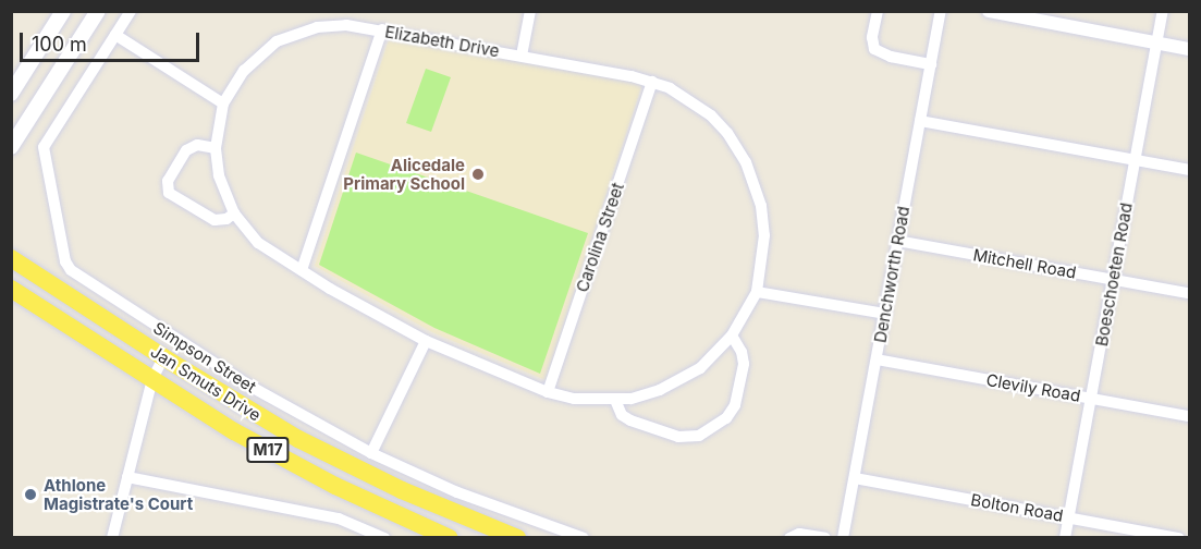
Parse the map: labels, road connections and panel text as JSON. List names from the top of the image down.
{
  "streets": {
    "main road": ["Jan Smuts Drive", "M17"],
    "street": [
      "Elizabeth Drive",
      "Carolina Street",
      "Mitchell Road",
      "Denchworth Road",
      "Boeschoeten Road",
      "Simpson Street",
      "Clevily Road",
      "Bolton Road"
    ]
  },
  "crossings": [
    ["Elizabeth Drive", "Carolina Street"],
    ["Mitchell Road", "Denchworth Road"],
    ["Mitchell Road", "Boeschoeten Road"],
    ["Denchworth Road", "Clevily Road"],
    ["Denchworth Road", "Bolton Road"],
    ["Boeschoeten Road", "Clevily Road"],
    ["Boeschoeten Road", "Bolton Road"]
  ],
  "places": ["Alicedale Primary School", "Athlone Magistrate's Court"],
  "scale_bar": "100 m"
}
